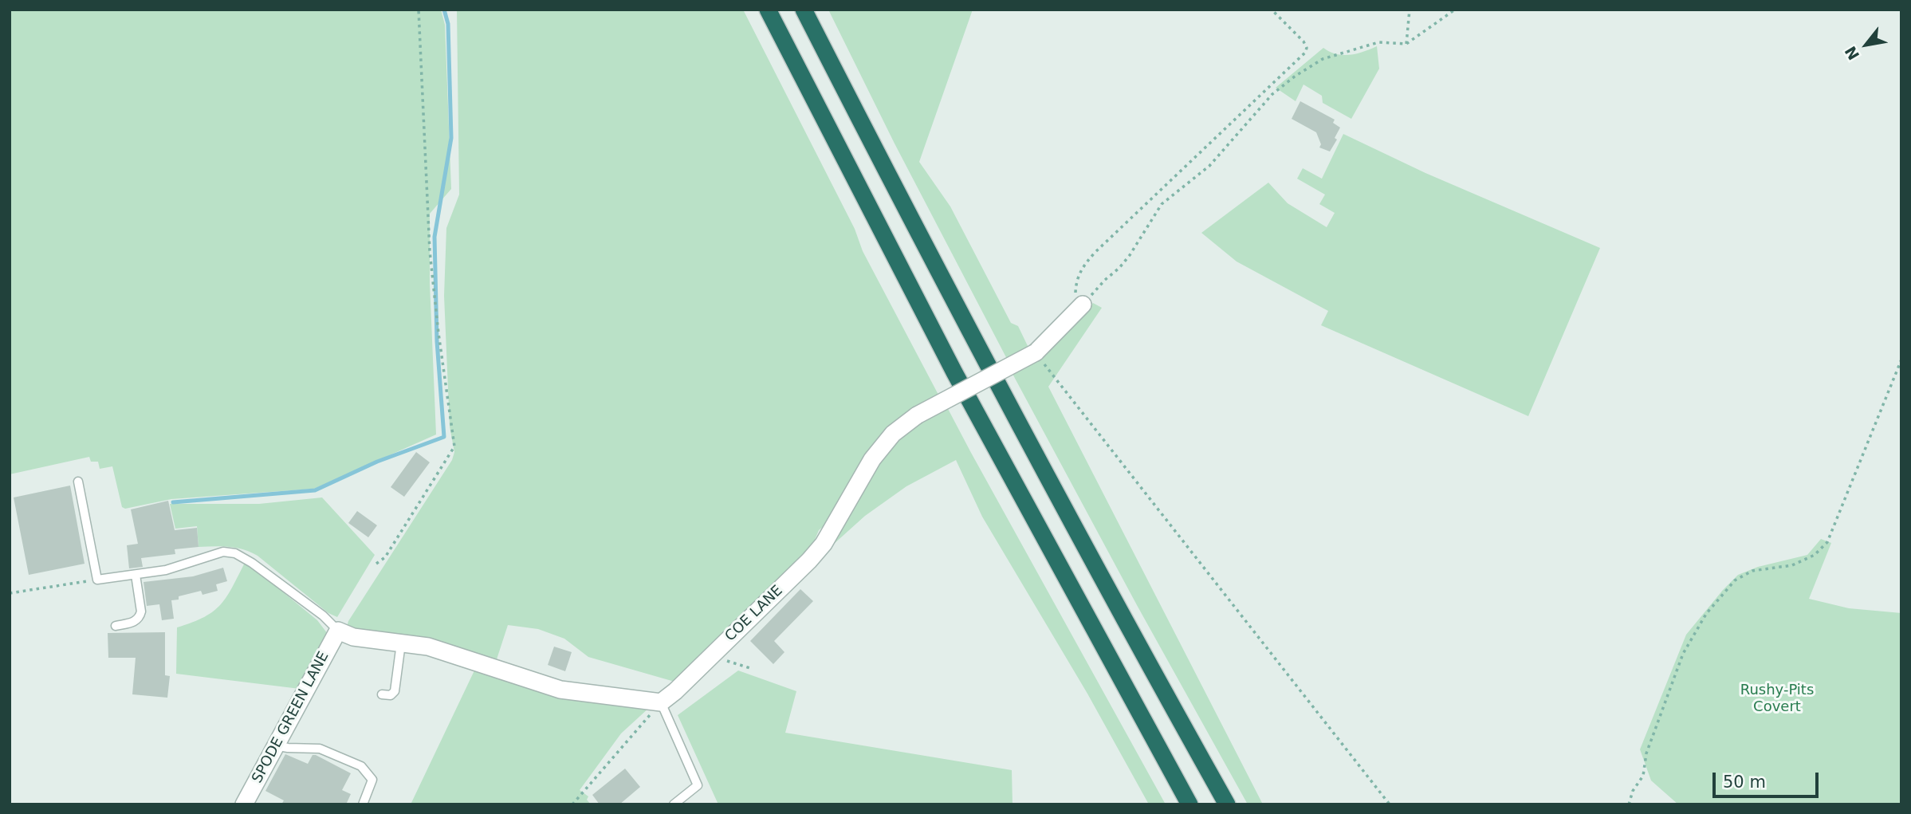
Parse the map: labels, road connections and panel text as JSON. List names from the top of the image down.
{
  "streets": {
    "street": ["COE LANE", "SPODE GREEN LANE"]
  },
  "parks": ["Rushy-Pits Covert"],
  "scale_bar": "50 m",
  "north": "bottom left"
}
